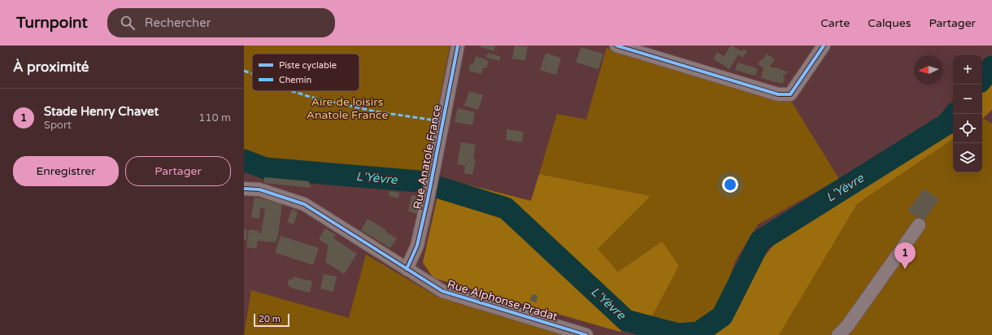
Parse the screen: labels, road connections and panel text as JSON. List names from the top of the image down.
{
  "streets": {
    "street": ["Rue Anatole France", "Rue Alphonse Pradat"]
  },
  "crossings": [
    ["Rue Anatole France", "Rue Alphonse Pradat"]
  ],
  "water": ["L'Yèvre"],
  "parks": ["Aire de loisirs Anatole France"],
  "legend": ["Piste cyclable", "Chemin"],
  "scale_bar": "20 m",
  "north": "left",
  "page": {
    "header": "Turnpoint",
    "search": "Rechercher",
    "nav": ["Carte", "Calques", "Partager"],
    "heading": "À proximité",
    "map_buttons": ["+", "−"],
    "list": [
      {
        "mark": "1",
        "name": "Stade Henry Chavet",
        "note": "Sport",
        "value": "110 m"
      }
    ],
    "buttons": ["Enregistrer", "Partager"],
    "pins": "1",
    "scale": "20 m"
  }
}
